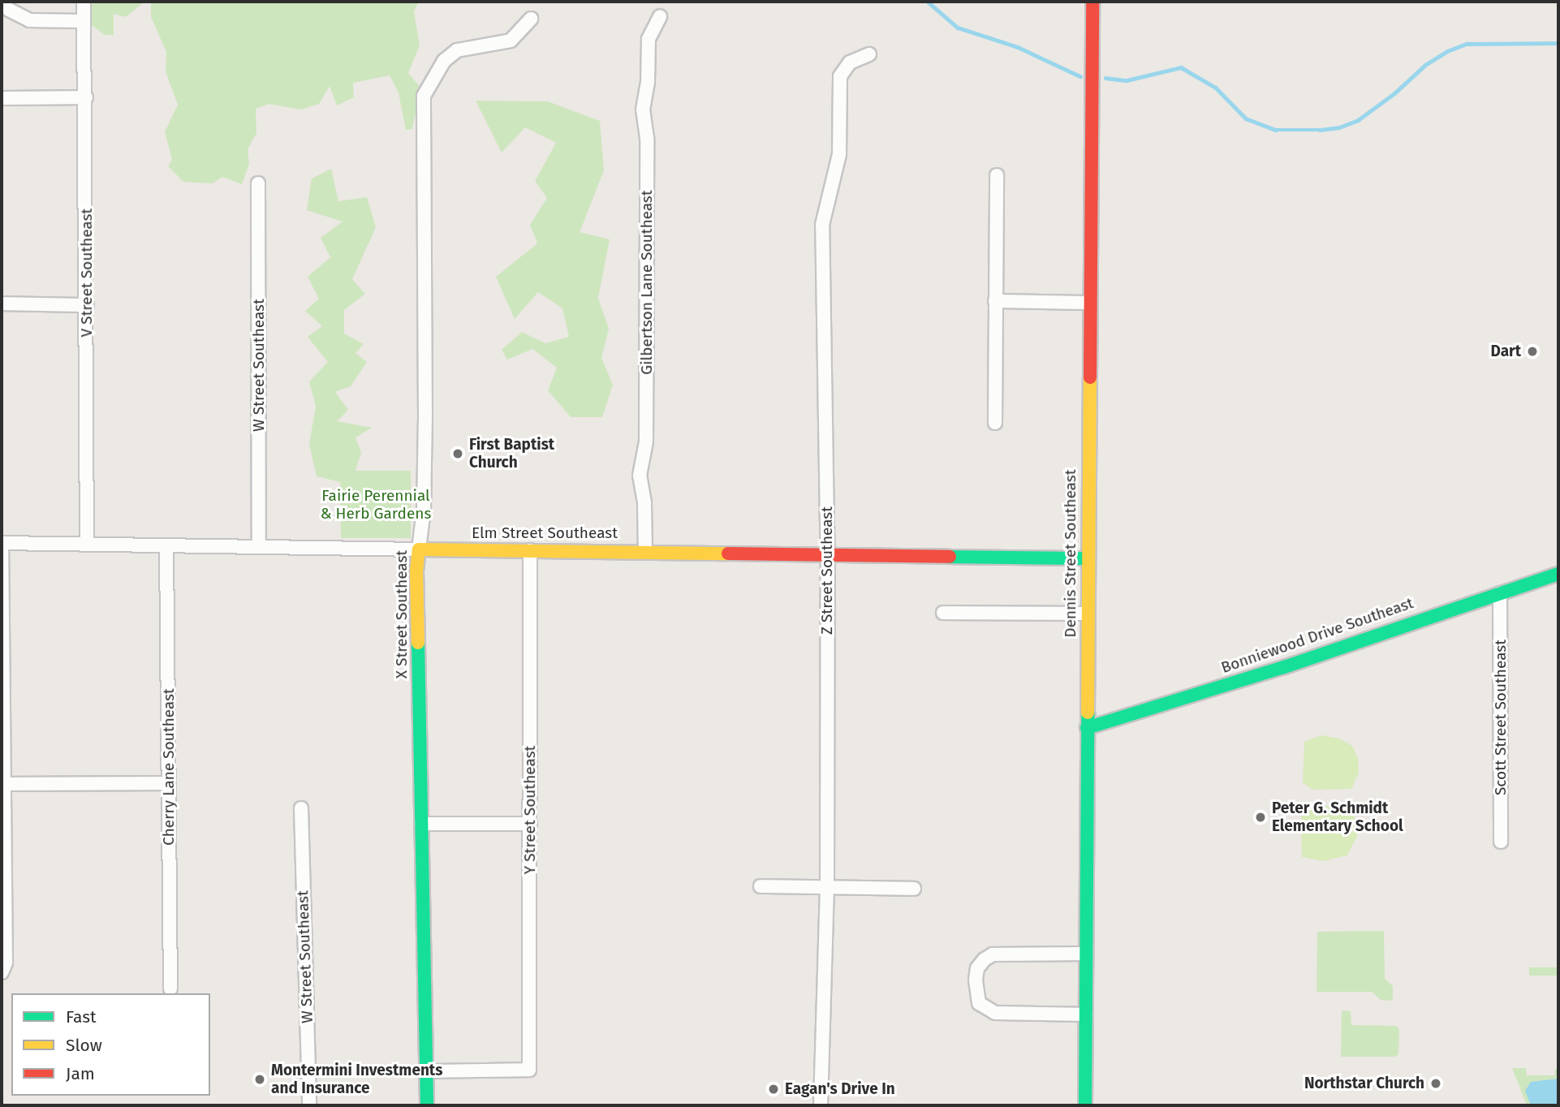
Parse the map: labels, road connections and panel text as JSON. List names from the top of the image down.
{
  "streets": {
    "street": [
      "V Street Southeast",
      "Gilbertson Lane Southeast",
      "W Street Southeast",
      "Elm Street Southeast",
      "Dennis Street Southeast",
      "Z Street Southeast",
      "X Street Southeast",
      "Bonniewood Drive Southeast",
      "Scott Street Southeast",
      "Cherry Lane Southeast",
      "Y Street Southeast"
    ]
  },
  "crossings": [
    ["V Street Southeast", "Elm Street Southeast"],
    ["Gilbertson Lane Southeast", "Elm Street Southeast"],
    ["W Street Southeast", "Elm Street Southeast"],
    ["Elm Street Southeast", "Dennis Street Southeast"],
    ["Elm Street Southeast", "Z Street Southeast"],
    ["Elm Street Southeast", "X Street Southeast"],
    ["Elm Street Southeast", "Cherry Lane Southeast"],
    ["Elm Street Southeast", "Y Street Southeast"],
    ["Dennis Street Southeast", "Bonniewood Drive Southeast"],
    ["X Street Southeast", "Y Street Southeast"],
    ["Bonniewood Drive Southeast", "Scott Street Southeast"]
  ],
  "parks": ["Fairie Perennial & Herb Gardens"],
  "places": [
    "Dart",
    "First Baptist Church",
    "Peter G. Schmidt Elementary School",
    "Montermini Investments and Insurance",
    "Northstar Church",
    "Eagan's Drive In"
  ],
  "legend": ["Fast", "Slow", "Jam"]
}
